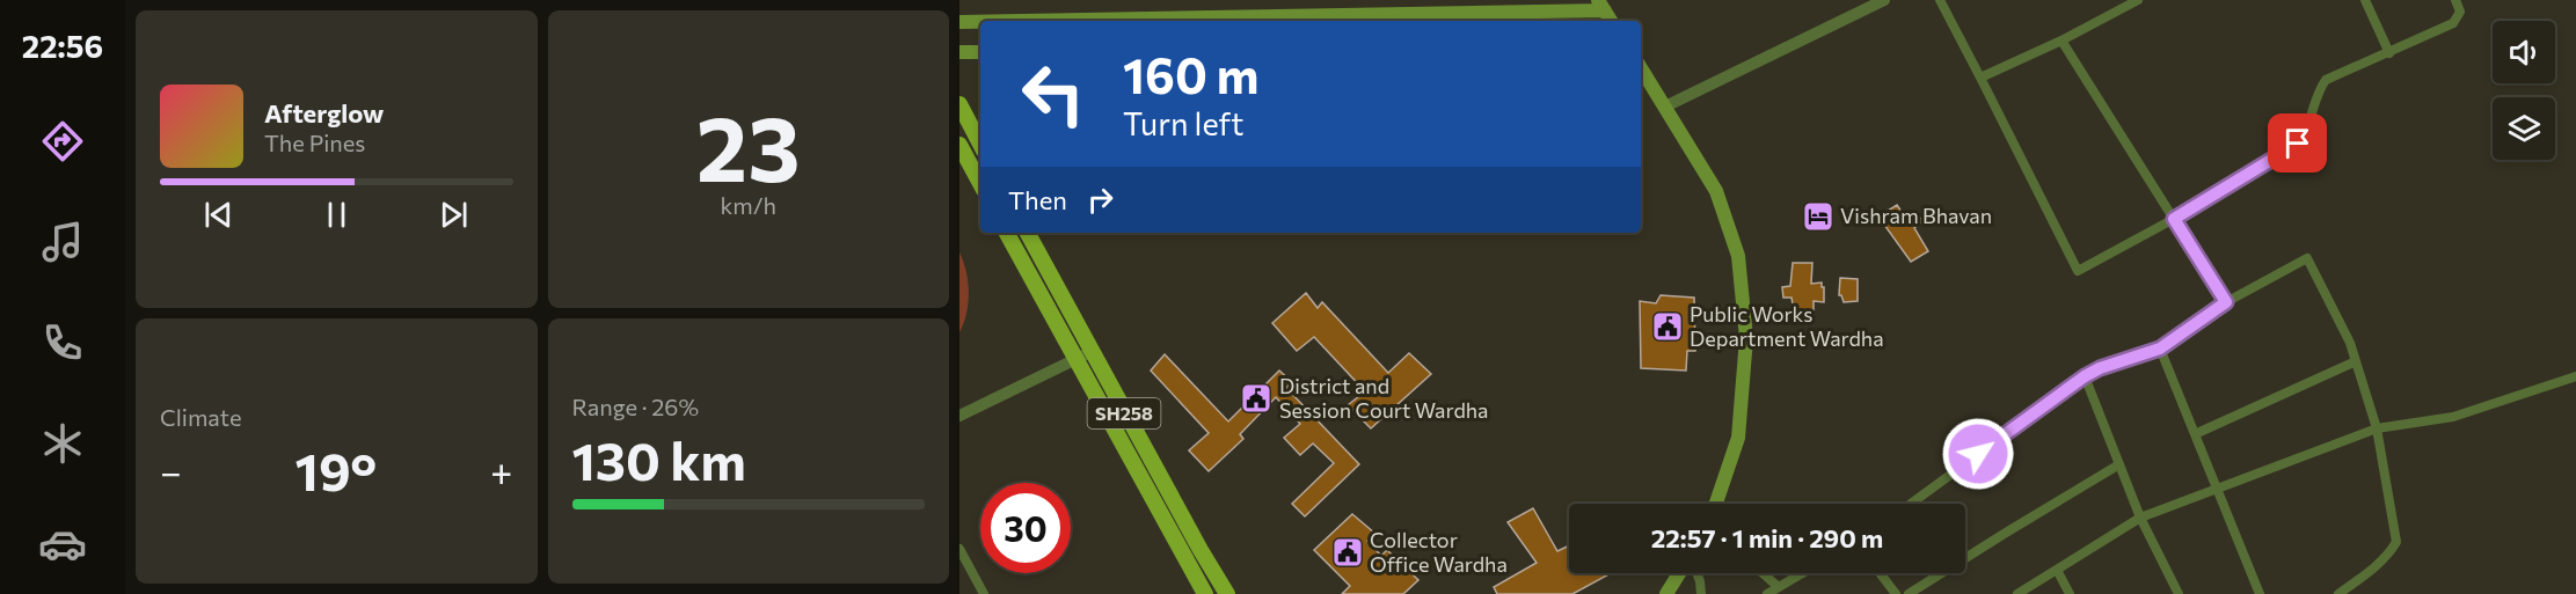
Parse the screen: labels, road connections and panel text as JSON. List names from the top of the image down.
{
  "streets": {
    "main road": ["SH258"]
  },
  "places": {
    "hotel": ["Vishram Bhavan"],
    "public building": ["Public Works Department Wardha", "District and Session Court Wardha", "Collector Office Wardha"]
  },
  "page": {
    "tabs": "22:56",
    "tile": [
      ["23", "km/h"],
      "Climate",
      ["Range · 26%", "130 km"]
    ],
    "turn": ["160 m", "Turn left"],
    "song": ["Afterglow", "The Pines"],
    "then": "Then",
    "heat": ["−", "19°", "+"],
    "limit": "30",
    "trip": "22:57 · 1 min · 290 m"
  }
}
